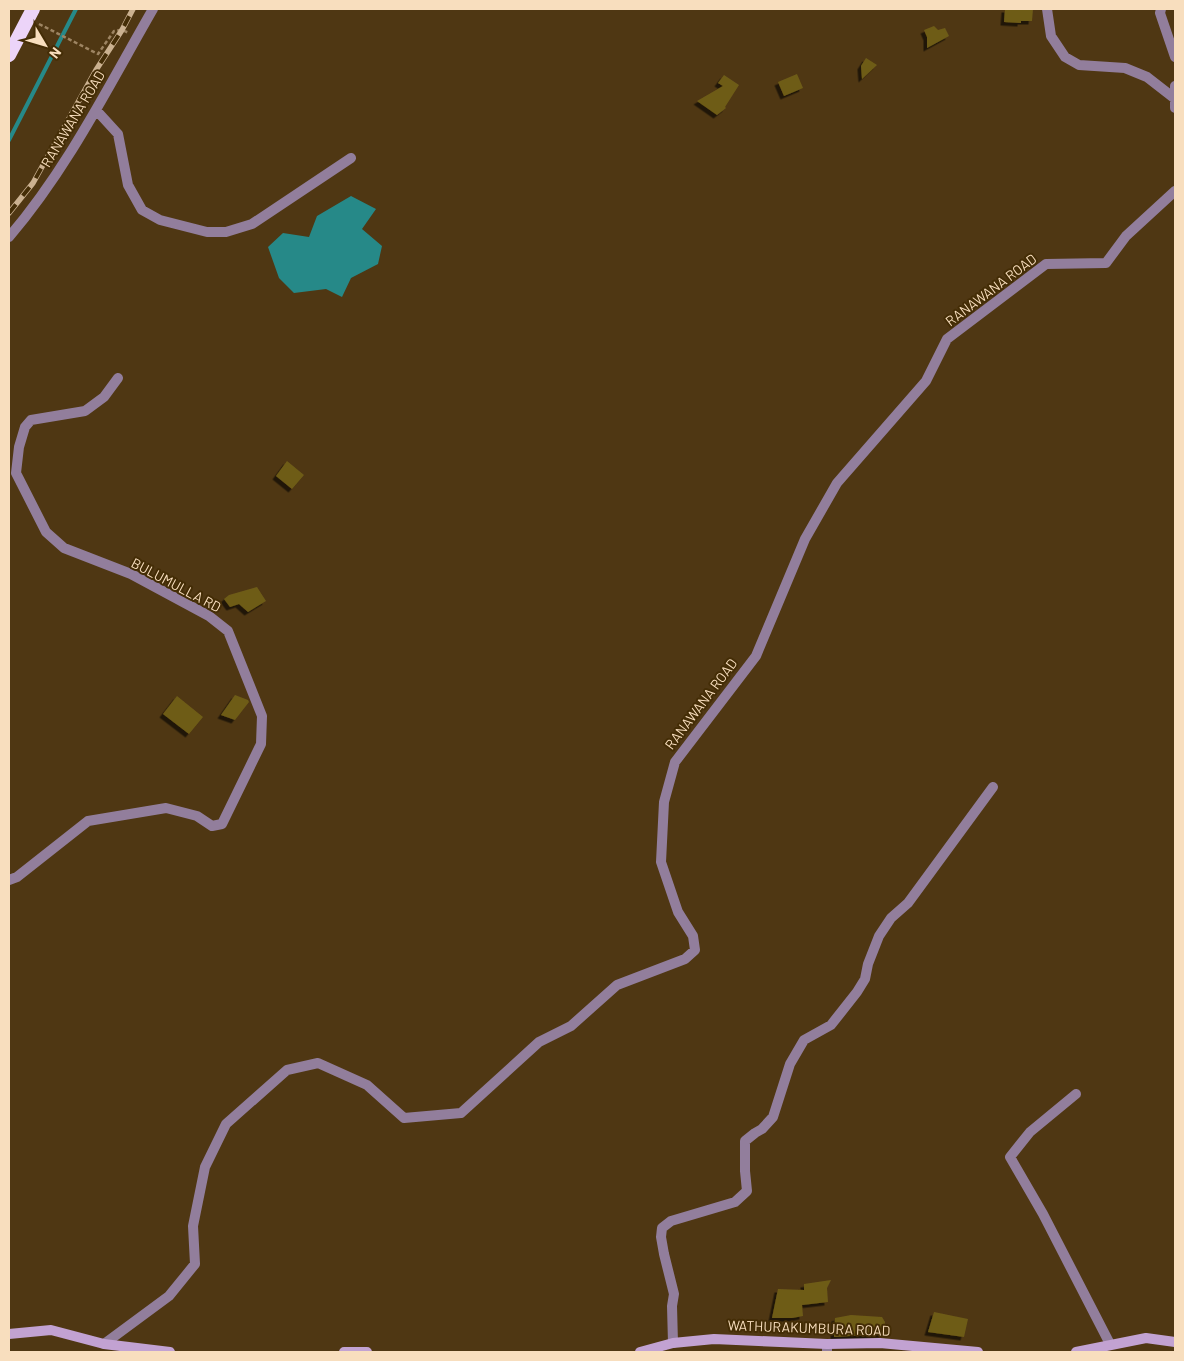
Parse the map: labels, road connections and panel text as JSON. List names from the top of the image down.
{
  "streets": {
    "main road": ["WATHURAKUMBURA ROAD"],
    "street": ["RANAWANA ROAD", "BULUMULLA RD"]
  },
  "north": "bottom right"
}
